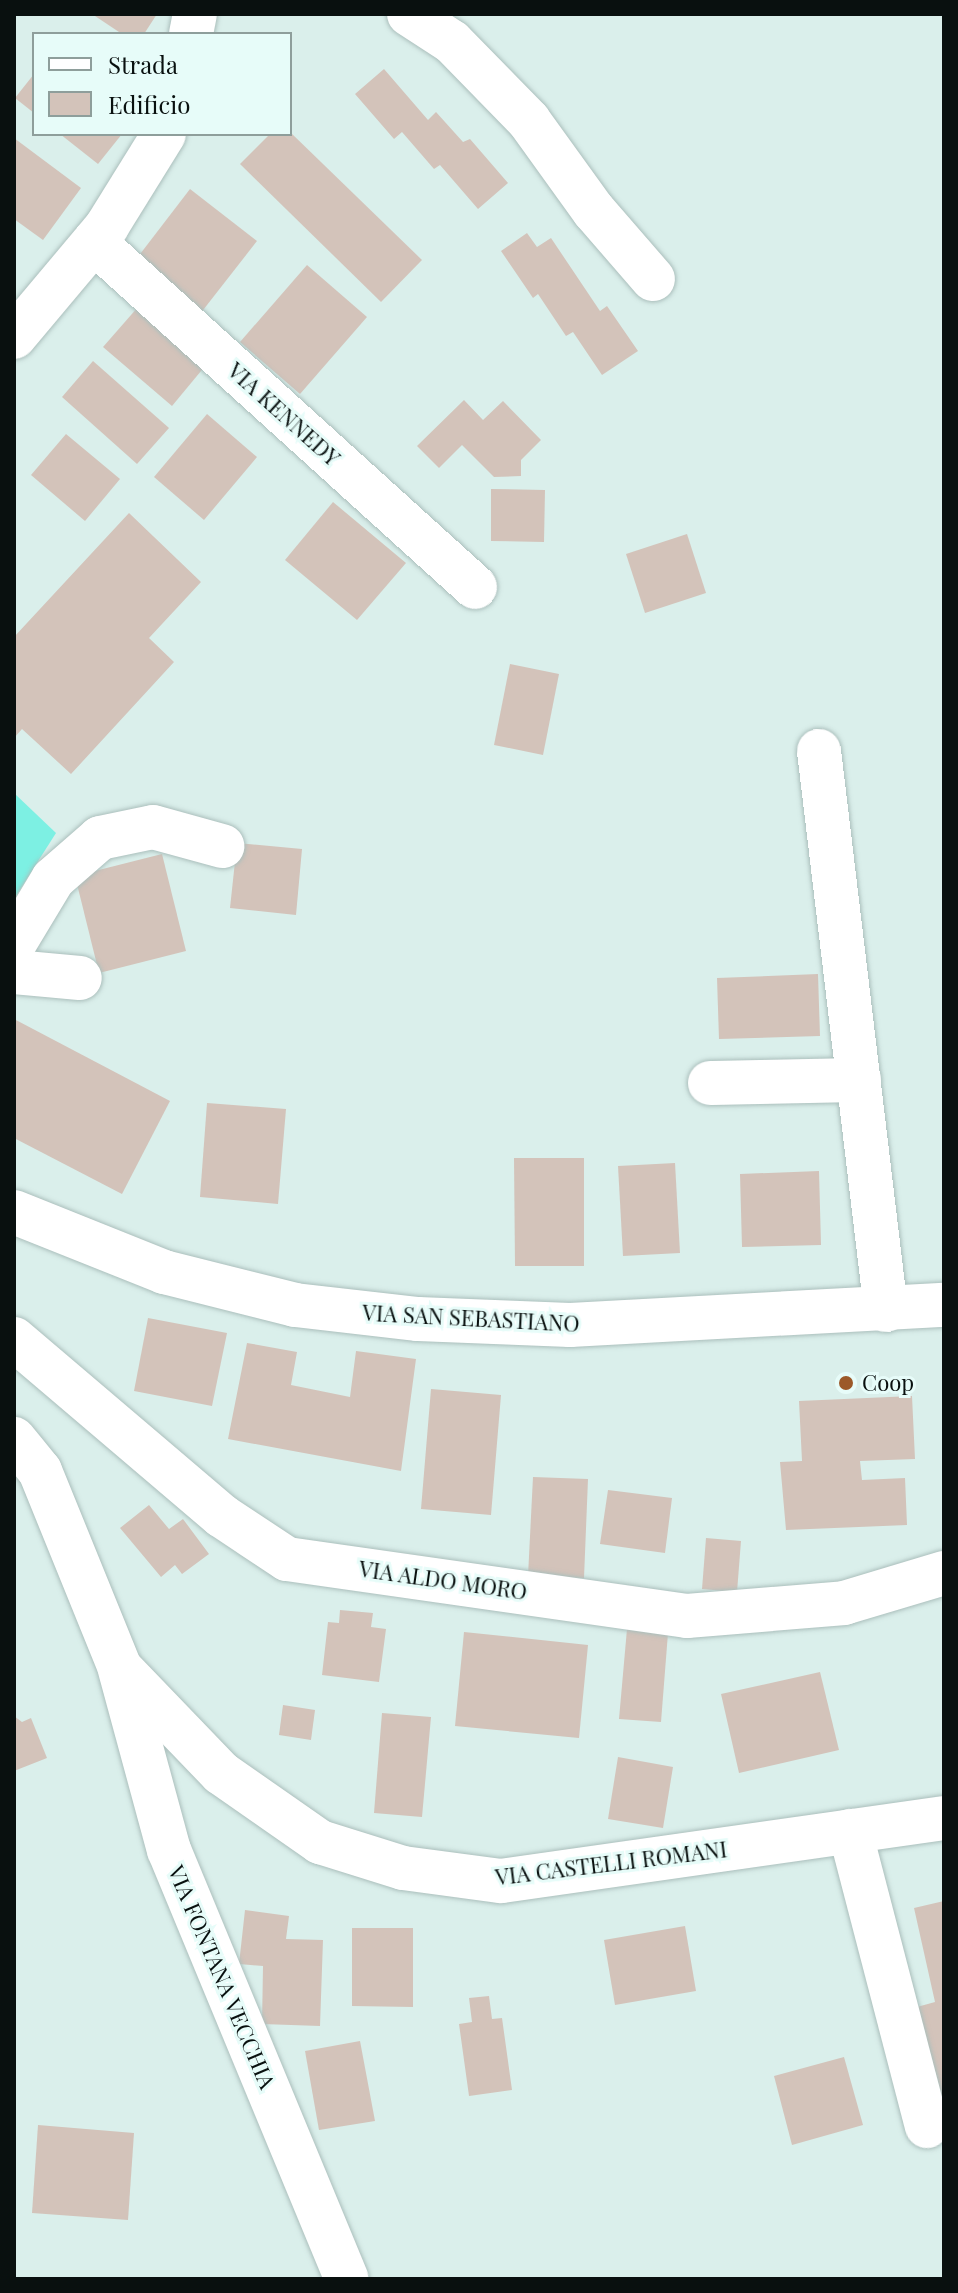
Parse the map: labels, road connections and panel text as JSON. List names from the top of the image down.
{
  "streets": {
    "street": [
      "VIA KENNEDY",
      "VIA SAN SEBASTIANO",
      "VIA ALDO MORO",
      "VIA CASTELLI ROMANI",
      "VIA FONTANA VECCHIA"
    ]
  },
  "crossings": [
    ["VIA CASTELLI ROMANI", "VIA FONTANA VECCHIA"]
  ],
  "places": ["Coop"],
  "legend": ["Strada", "Edificio"]
}
